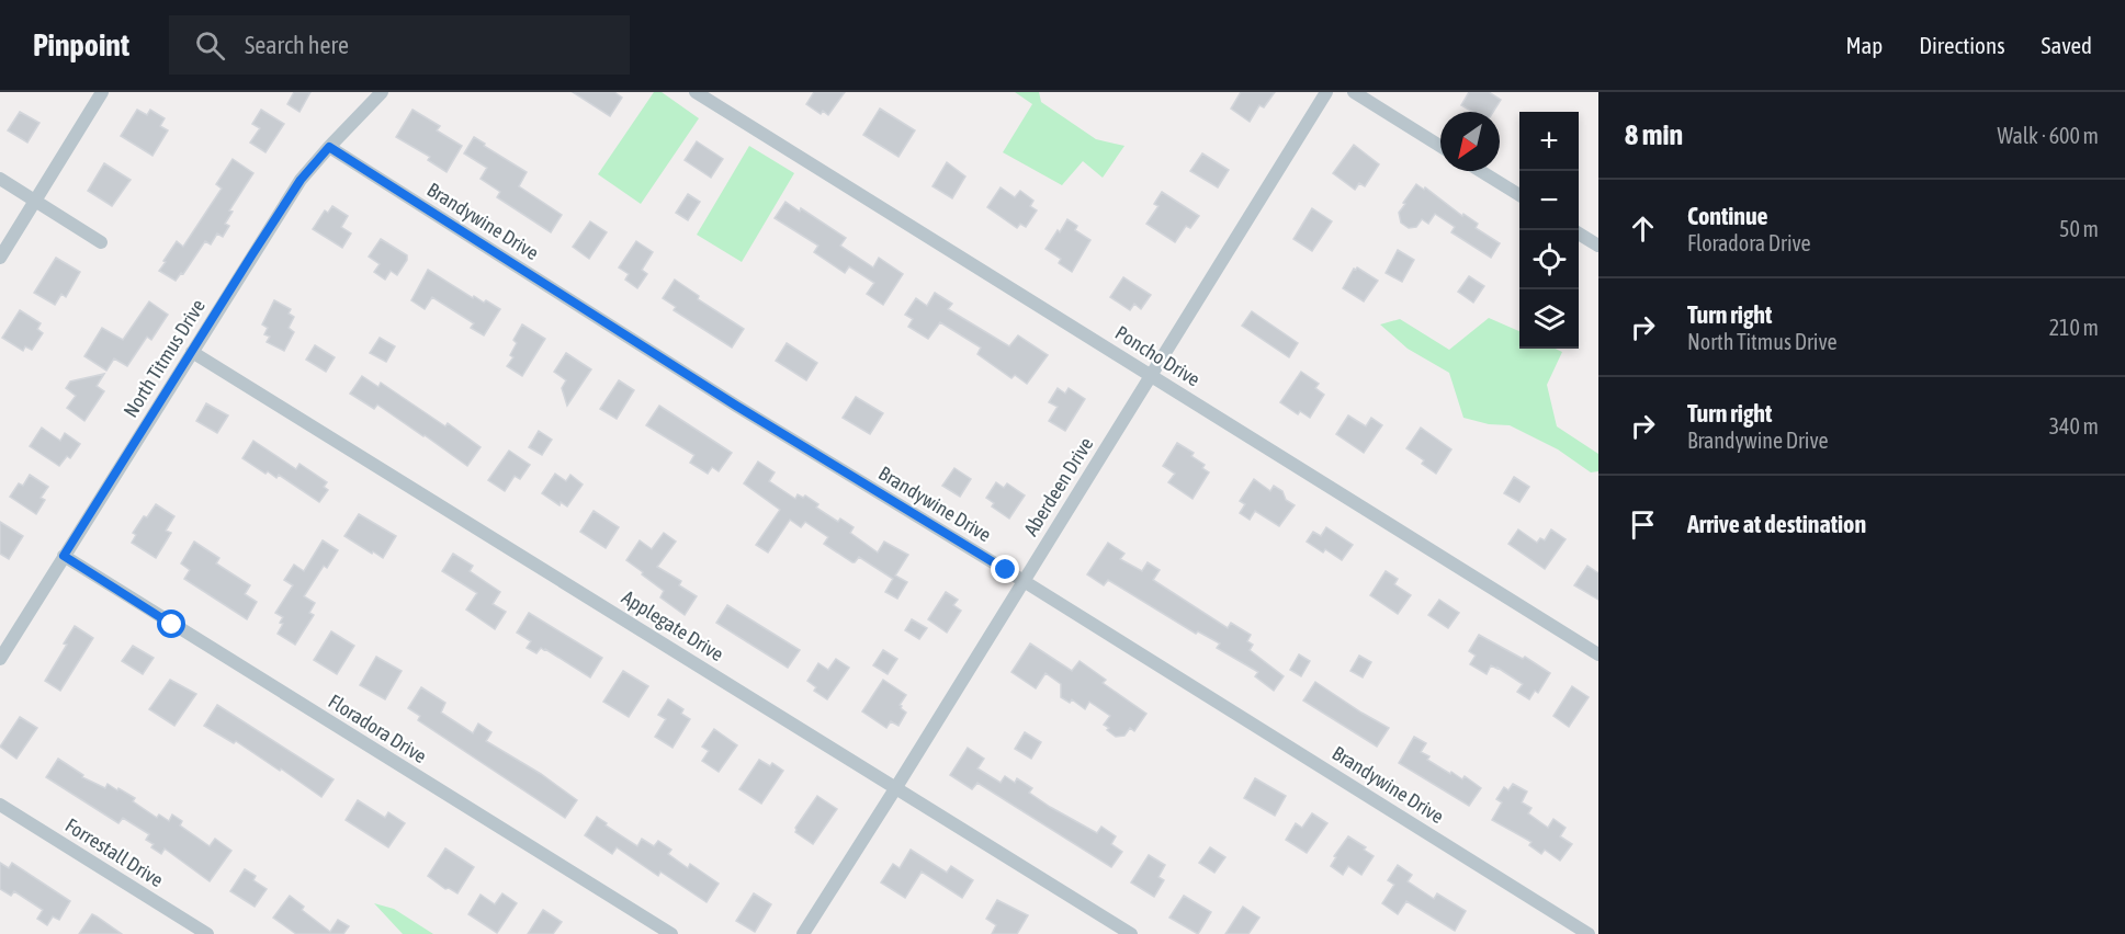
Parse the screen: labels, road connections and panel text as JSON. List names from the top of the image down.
{
  "streets": {
    "street": [
      "Brandywine Drive",
      "Poncho Drive",
      "North Titmus Drive",
      "Aberdeen Drive",
      "Applegate Drive",
      "Floradora Drive",
      "Forrestall Drive"
    ]
  },
  "crossings": [
    ["Brandywine Drive", "North Titmus Drive"],
    ["Brandywine Drive", "Aberdeen Drive"],
    ["Poncho Drive", "Aberdeen Drive"],
    ["North Titmus Drive", "Applegate Drive"],
    ["North Titmus Drive", "Floradora Drive"],
    ["Aberdeen Drive", "Applegate Drive"]
  ],
  "north": "bottom left",
  "page": {
    "header": "Pinpoint",
    "search": "Search here",
    "nav": ["Map", "Directions", "Saved"],
    "heading": ["8 min", "Walk · 600 m"],
    "map_buttons": ["+", "−"],
    "list": [
      ["Continue", "Floradora Drive", "50 m"],
      ["Turn right", "North Titmus Drive", "210 m"],
      ["Turn right", "Brandywine Drive", "340 m"],
      "Arrive at destination"
    ]
  }
}
